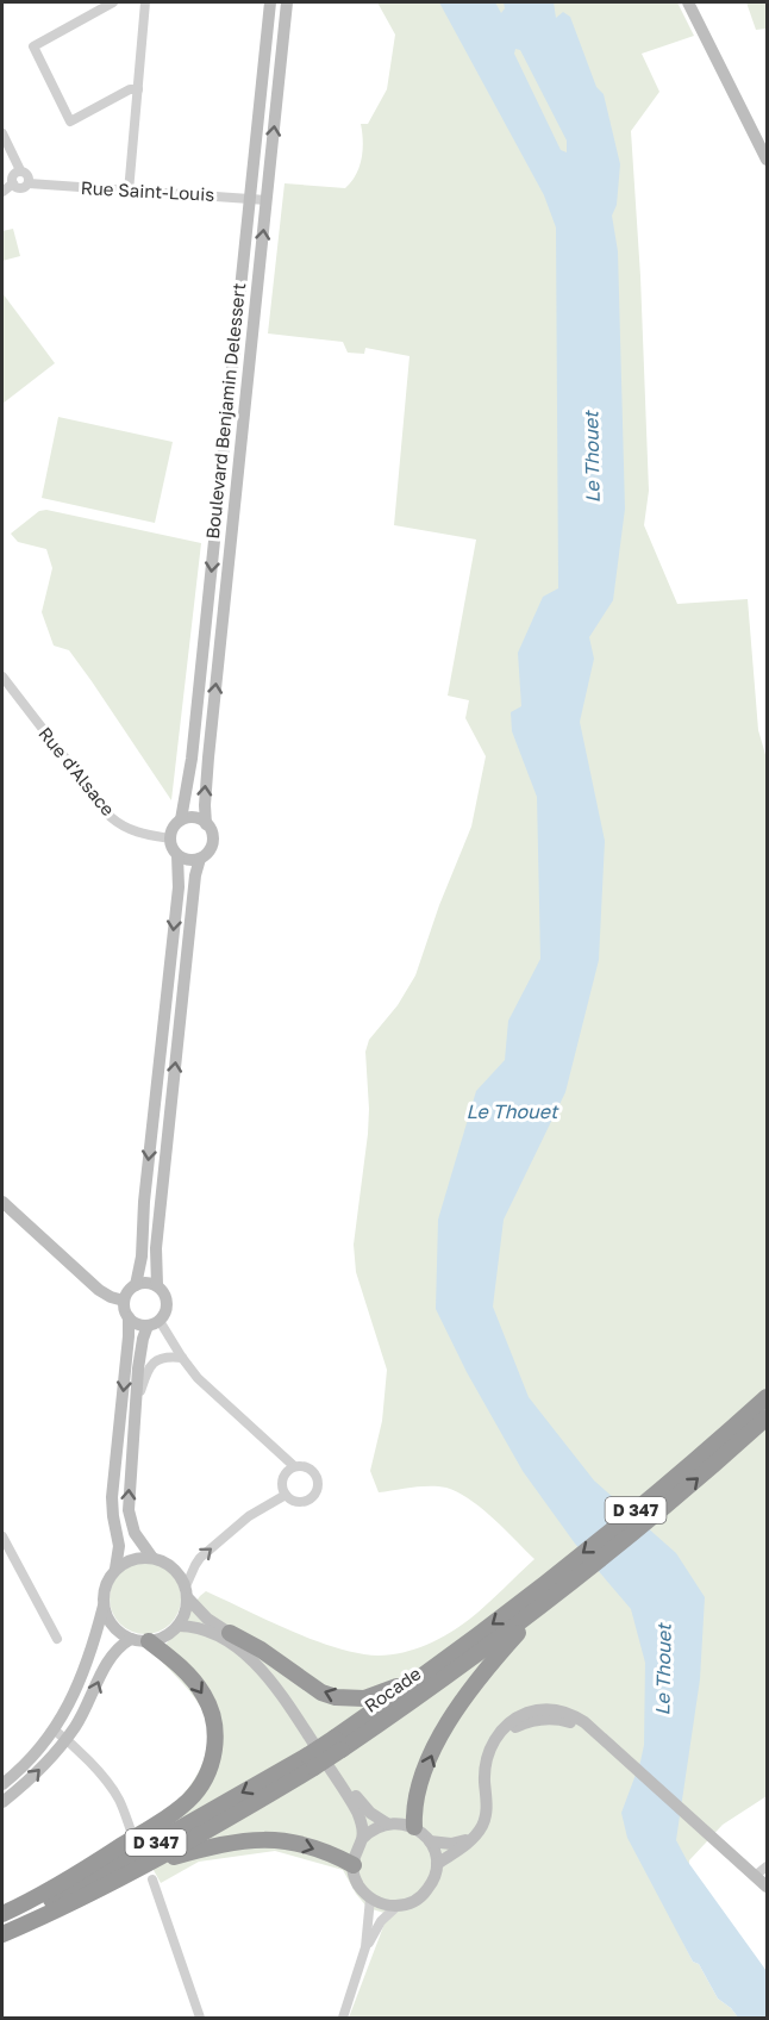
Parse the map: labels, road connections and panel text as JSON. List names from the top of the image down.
{
  "streets": {
    "highway": ["D 347", "Rocade"],
    "main road": ["Boulevard Benjamin Delessert"],
    "street": ["Rue Saint-Louis", "Rue d'Alsace"]
  },
  "crossings": [
    ["Rue Saint-Louis", "Boulevard Benjamin Delessert"],
    ["Boulevard Benjamin Delessert", "Rue d'Alsace"],
    ["D 347", "Rocade"]
  ],
  "water": ["Le Thouet"]
}
